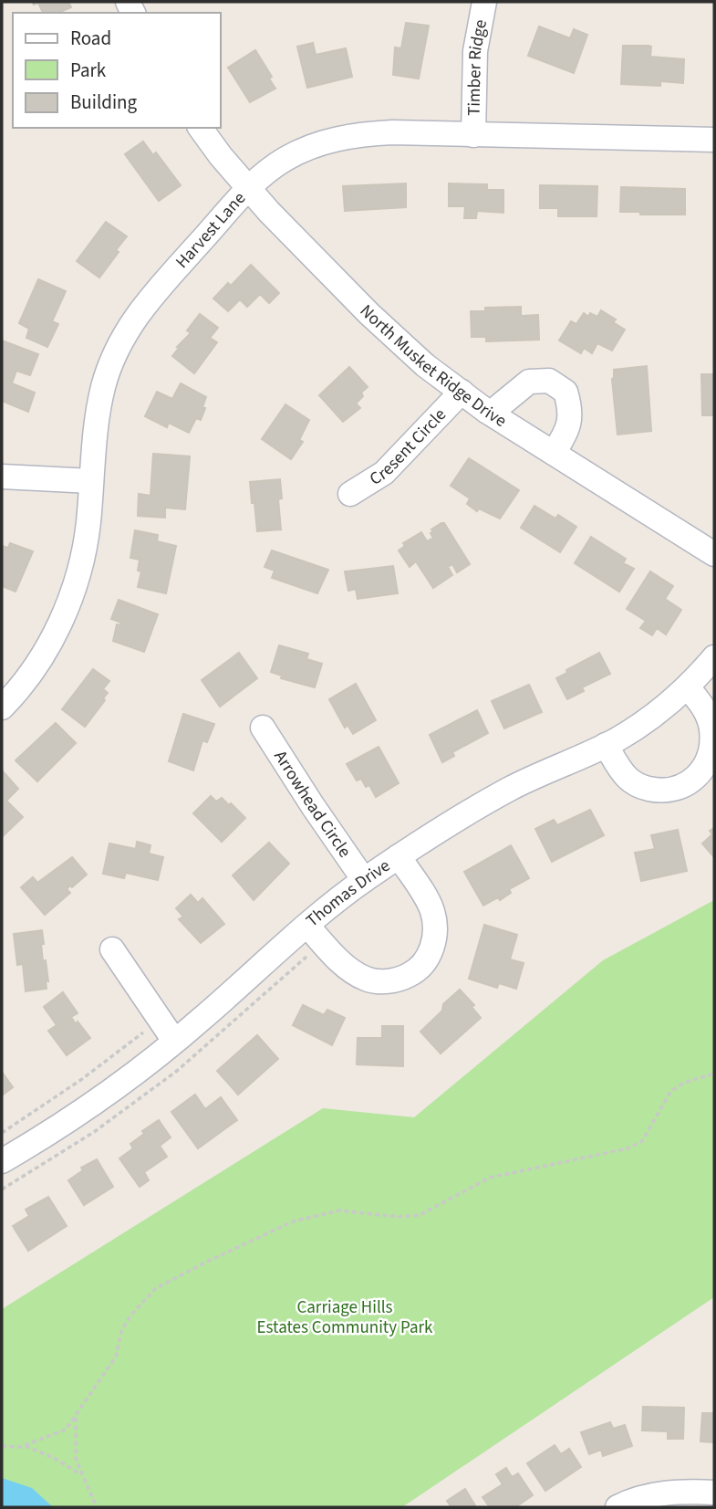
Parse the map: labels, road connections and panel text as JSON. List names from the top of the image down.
{
  "streets": {
    "street": [
      "Timber Ridge",
      "Harvest Lane",
      "North Musket Ridge Drive",
      "Cresent Circle",
      "Arrowhead Circle",
      "Thomas Drive"
    ]
  },
  "crossings": [
    ["Timber Ridge", "Harvest Lane"],
    ["Harvest Lane", "North Musket Ridge Drive"],
    ["North Musket Ridge Drive", "Cresent Circle"],
    ["Arrowhead Circle", "Thomas Drive"]
  ],
  "parks": ["Carriage Hills Estates Community Park"],
  "legend": ["Road", "Park", "Building"]
}
